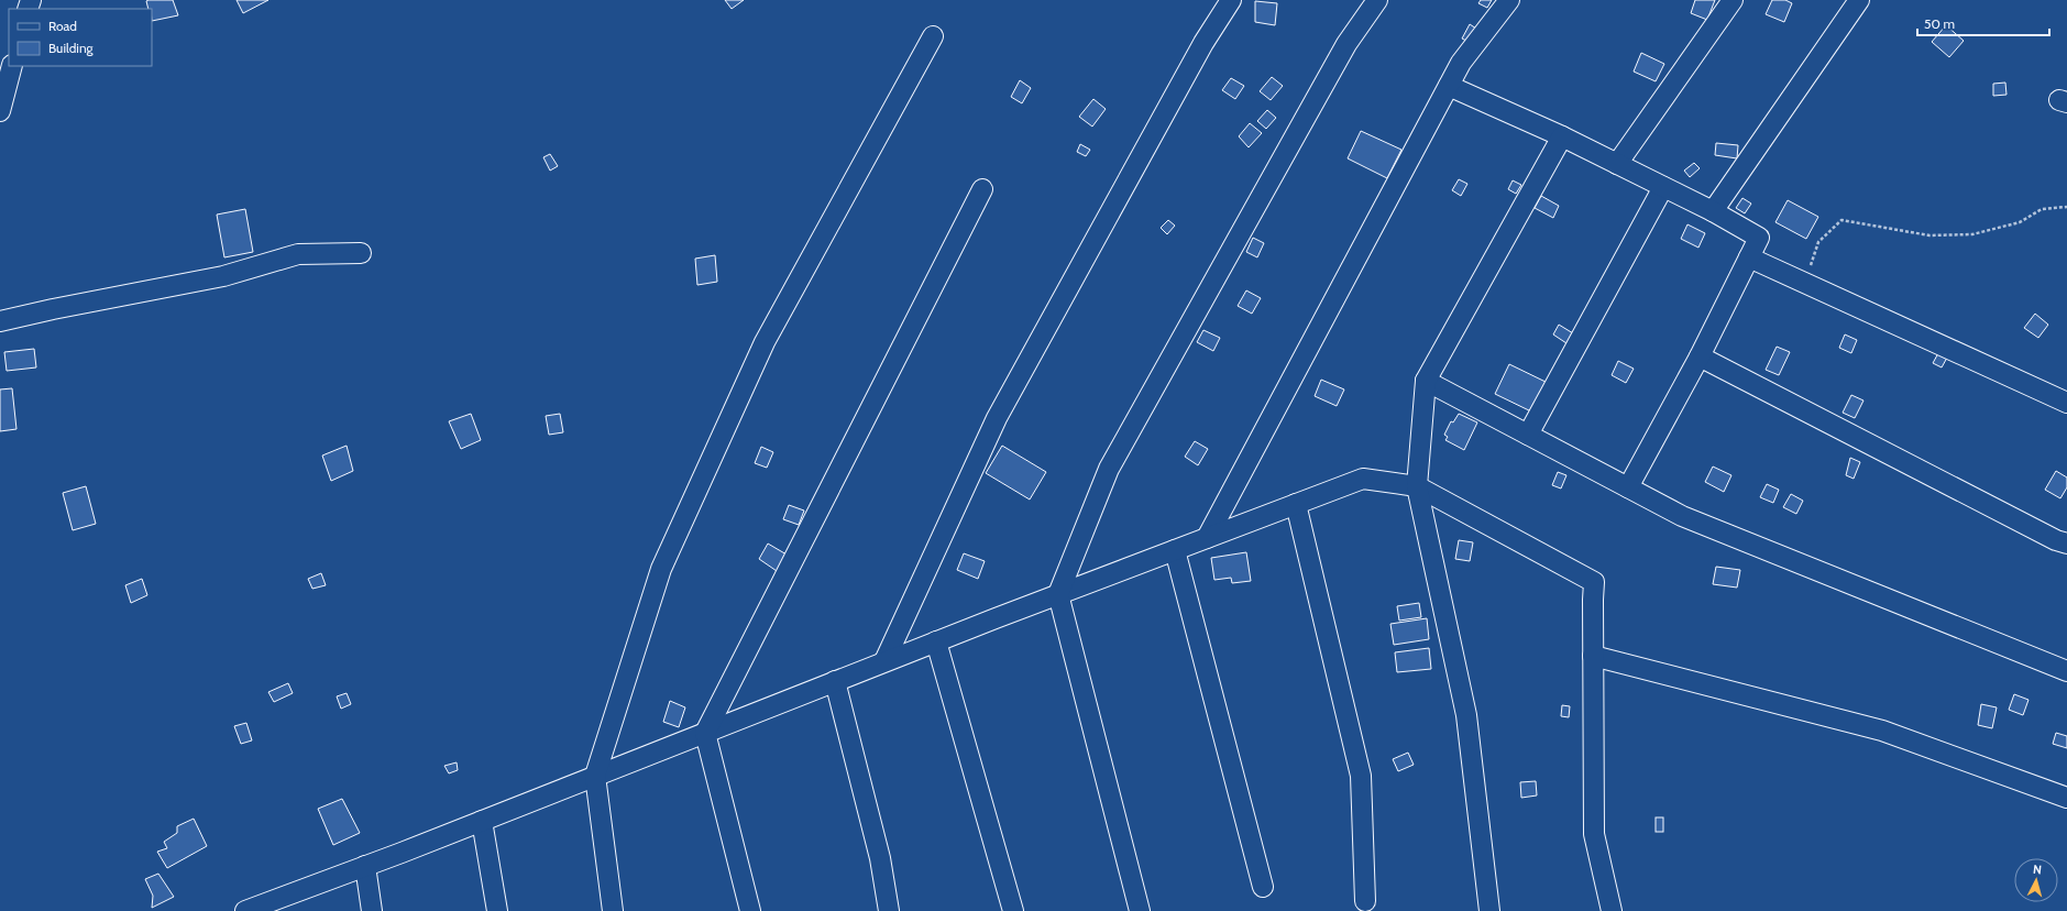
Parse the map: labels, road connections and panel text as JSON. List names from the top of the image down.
{
  "legend": ["Road", "Building"],
  "scale_bar": "50 m",
  "north": "top"
}
